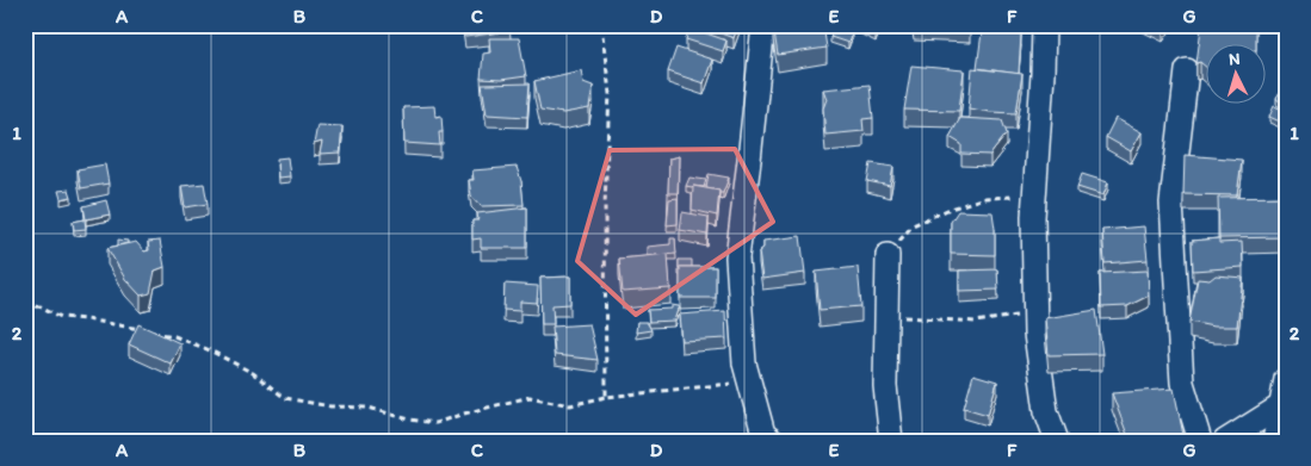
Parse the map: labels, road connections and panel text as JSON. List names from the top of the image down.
{
  "north": "top",
  "grid": {
    "columns": [
      "A",
      "B",
      "C",
      "D",
      "E",
      "F",
      "G"
    ],
    "rows": ["1", "2"]
  }
}
